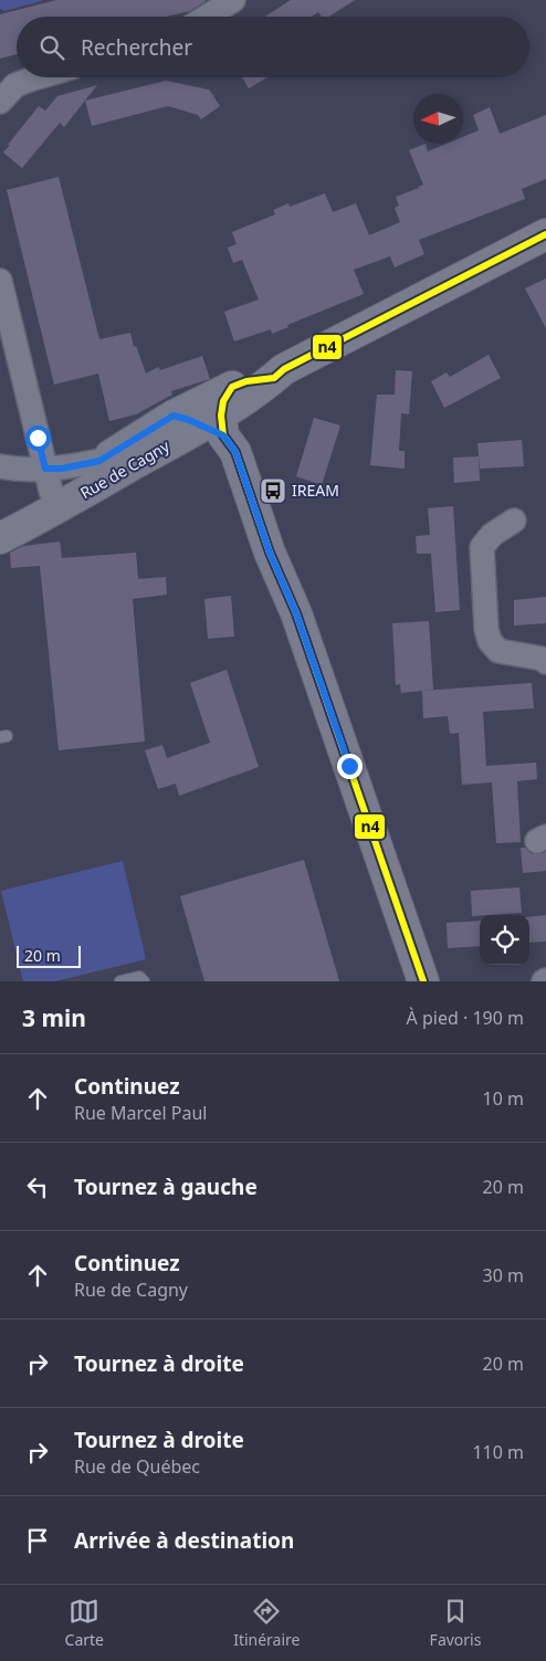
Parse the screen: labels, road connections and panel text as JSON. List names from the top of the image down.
{
  "streets": {
    "main road": ["Rue de Cagny"]
  },
  "places": {
    "bus stop": ["IREAM"]
  },
  "lines": ["transit line n4"],
  "scale_bar": "20 m",
  "north": "left",
  "page": {
    "search": "Rechercher",
    "scale": "20 m",
    "heading": ["3 min", "À pied · 190 m"],
    "list": [
      ["Continuez", "Rue Marcel Paul", "10 m"],
      ["Tournez à gauche", "20 m"],
      ["Continuez", "Rue de Cagny", "30 m"],
      ["Tournez à droite", "20 m"],
      ["Tournez à droite", "Rue de Québec", "110 m"],
      "Arrivée à destination"
    ],
    "nav": ["Carte", "Itinéraire", "Favoris"]
  }
}
